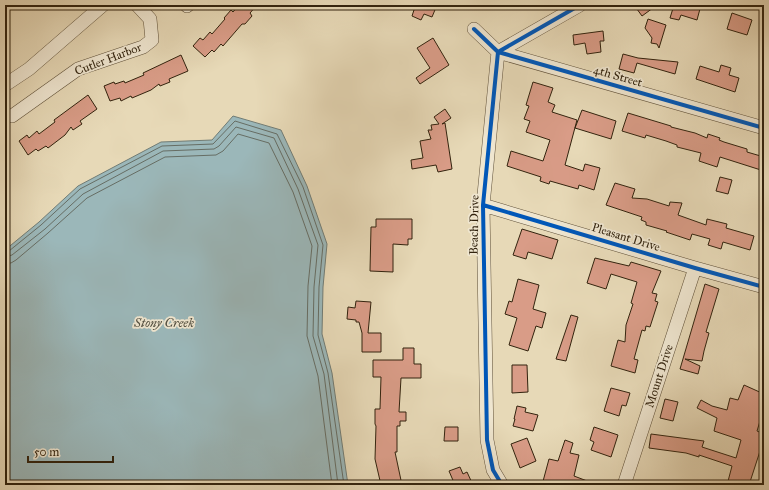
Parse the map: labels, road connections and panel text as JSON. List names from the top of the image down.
{
  "streets": {
    "street": [
      "Cutler Harbor",
      "4th Street",
      "Beach Drive",
      "Pleasant Drive",
      "Mount Drive"
    ]
  },
  "crossings": [
    ["4th Street", "Beach Drive"],
    ["Beach Drive", "Pleasant Drive"],
    ["Pleasant Drive", "Mount Drive"]
  ],
  "water": ["Stony Creek"],
  "scale_bar": "50 m"
}
